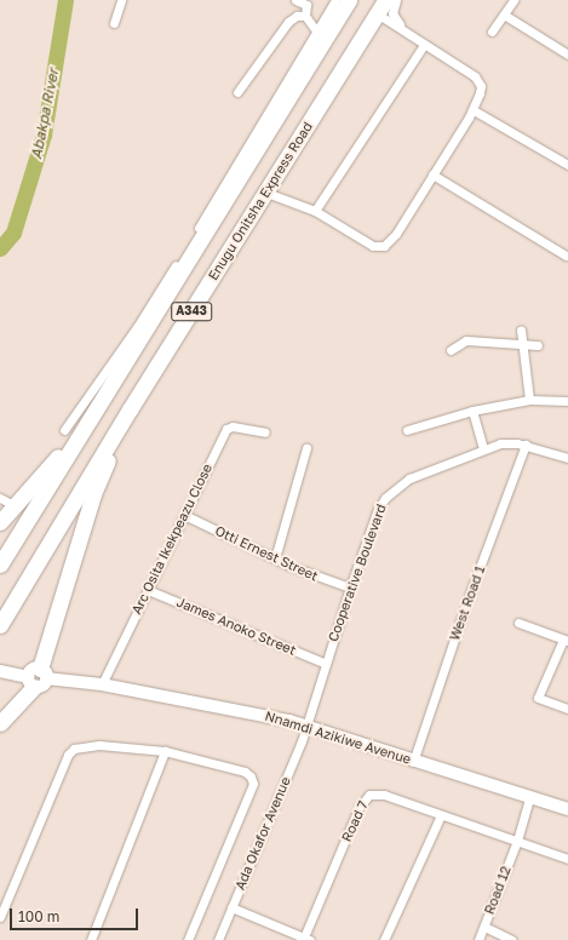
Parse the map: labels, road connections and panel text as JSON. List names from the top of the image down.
{
  "streets": {
    "highway": ["Enugu Onitsha Express Road", "A343"],
    "main road": ["Nnamdi Azikiwe Avenue"],
    "street": [
      "Arc Osita Ikekpeazu Close",
      "Otti Ernest Street",
      "Cooperative Boulevard",
      "West Road 1",
      "James Anoko Street",
      "Road 7",
      "Ada Okafor Avenue",
      "Road 12"
    ]
  },
  "crossings": [
    ["Arc Osita Ikekpeazu Close", "Otti Ernest Street"],
    ["Arc Osita Ikekpeazu Close", "James Anoko Street"],
    ["Arc Osita Ikekpeazu Close", "Nnamdi Azikiwe Avenue"],
    ["Otti Ernest Street", "Cooperative Boulevard"],
    ["Cooperative Boulevard", "West Road 1"],
    ["Cooperative Boulevard", "James Anoko Street"],
    ["Cooperative Boulevard", "Nnamdi Azikiwe Avenue"],
    ["Cooperative Boulevard", "Ada Okafor Avenue"],
    ["West Road 1", "Nnamdi Azikiwe Avenue"],
    ["Nnamdi Azikiwe Avenue", "Ada Okafor Avenue"],
    ["Nnamdi Azikiwe Avenue", "Road 12"],
    ["Road 7", "Road 12"]
  ],
  "water": ["Abakpa River"],
  "scale_bar": "100 m"
}
